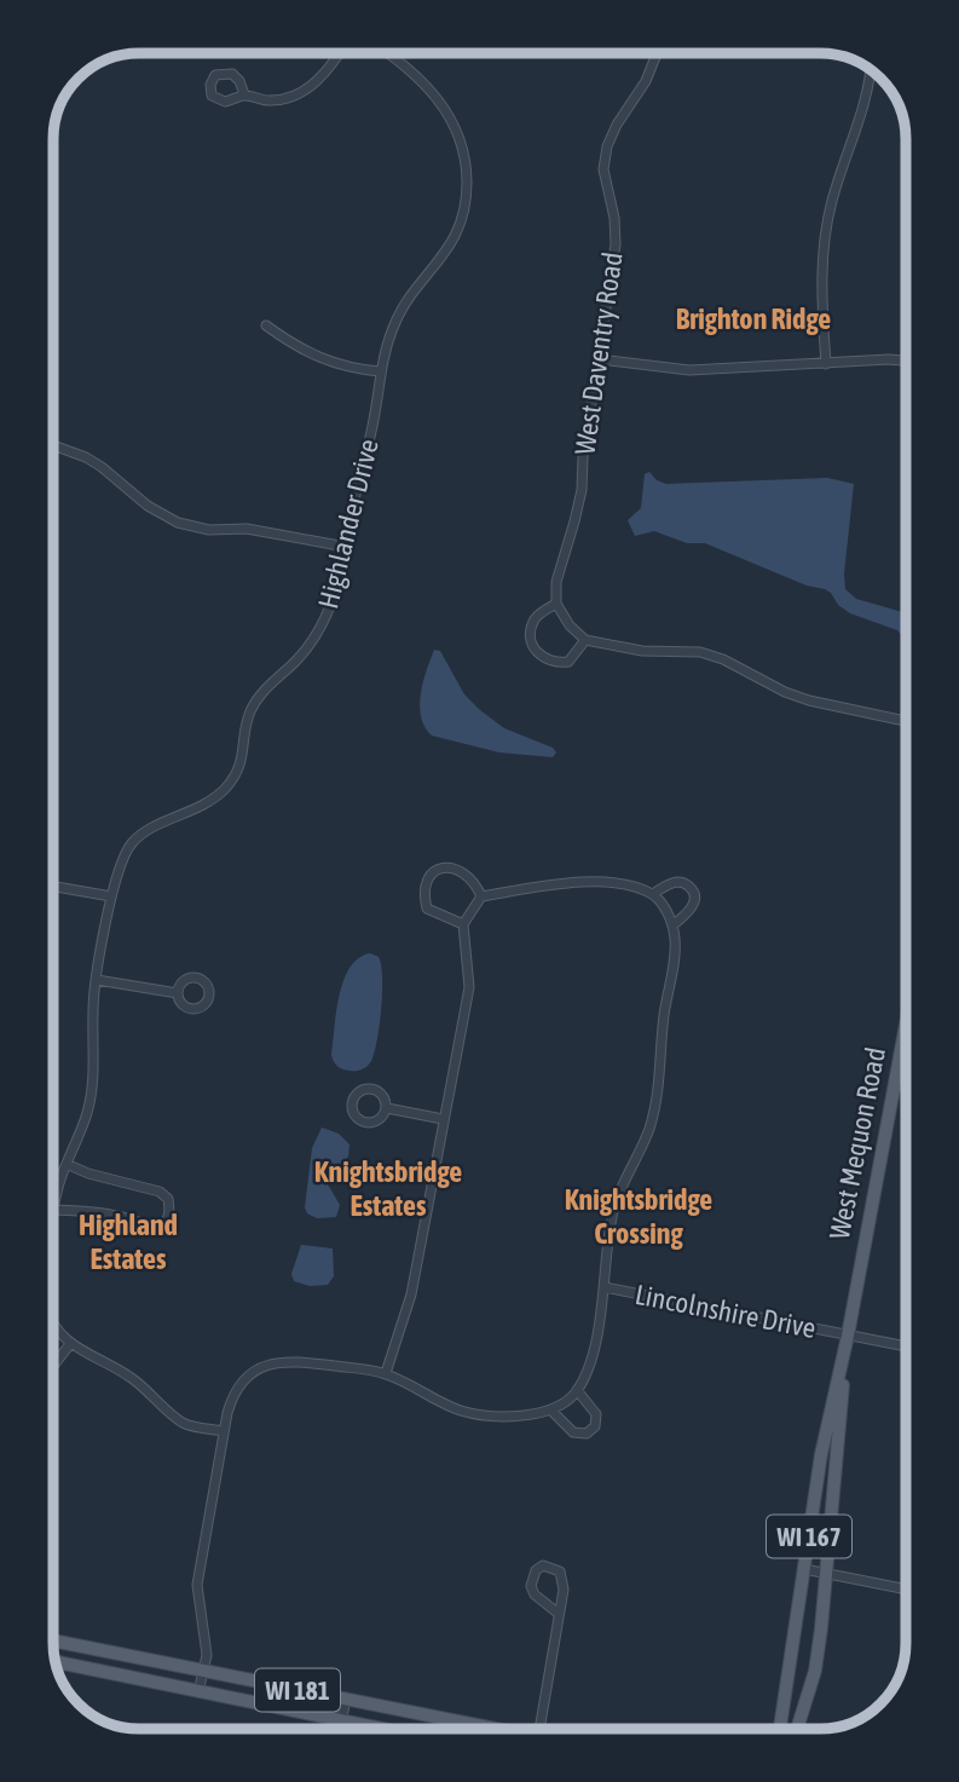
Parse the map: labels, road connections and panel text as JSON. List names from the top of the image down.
{
  "streets": {
    "main road": ["West Mequon Road", "WI 167", "WI 181"],
    "street": ["West Daventry Road", "Highlander Drive", "Lincolnshire Drive"]
  },
  "crossings": [
    ["West Mequon Road", "Lincolnshire Drive"]
  ],
  "districts": [
    "Brighton Ridge",
    "Knightsbridge Estates",
    "Knightsbridge Crossing",
    "Highland Estates"
  ]
}
